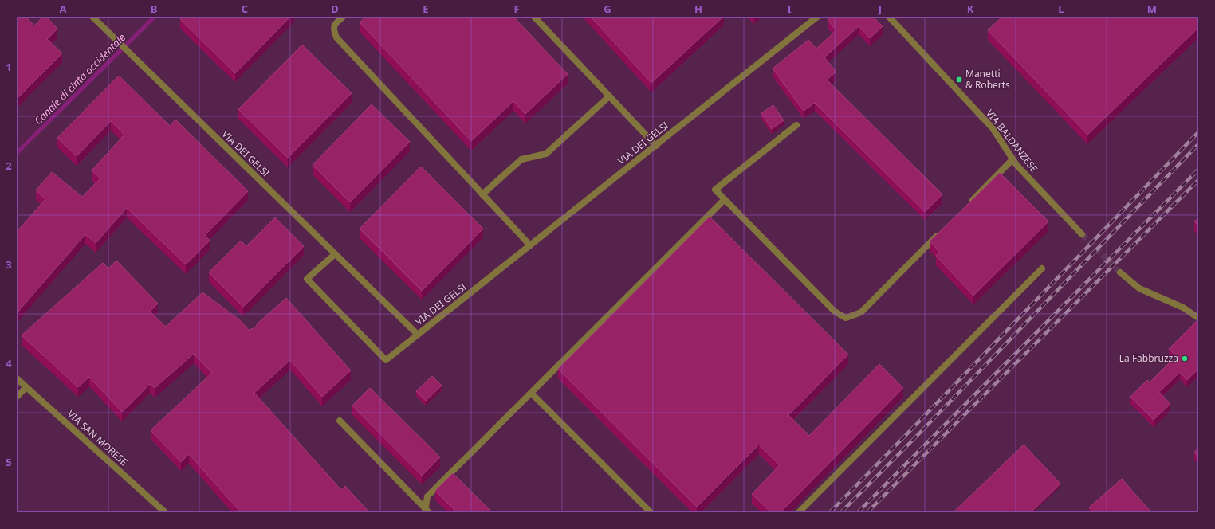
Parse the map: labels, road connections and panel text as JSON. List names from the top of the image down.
{
  "streets": {
    "street": ["VIA BALDANZESE", "VIA DEI GELSI", "VIA SAN MORESE"]
  },
  "water": ["Canale di cinta occidentale"],
  "places": {
    "transit": ["Manetti & Roberts"],
    "other": ["La Fabbruzza"]
  },
  "grid": {
    "columns": [
      "A",
      "B",
      "C",
      "D",
      "E",
      "F",
      "G",
      "H",
      "I",
      "J",
      "K",
      "L",
      "M"
    ],
    "rows": [
      "1",
      "2",
      "3",
      "4",
      "5"
    ]
  }
}
